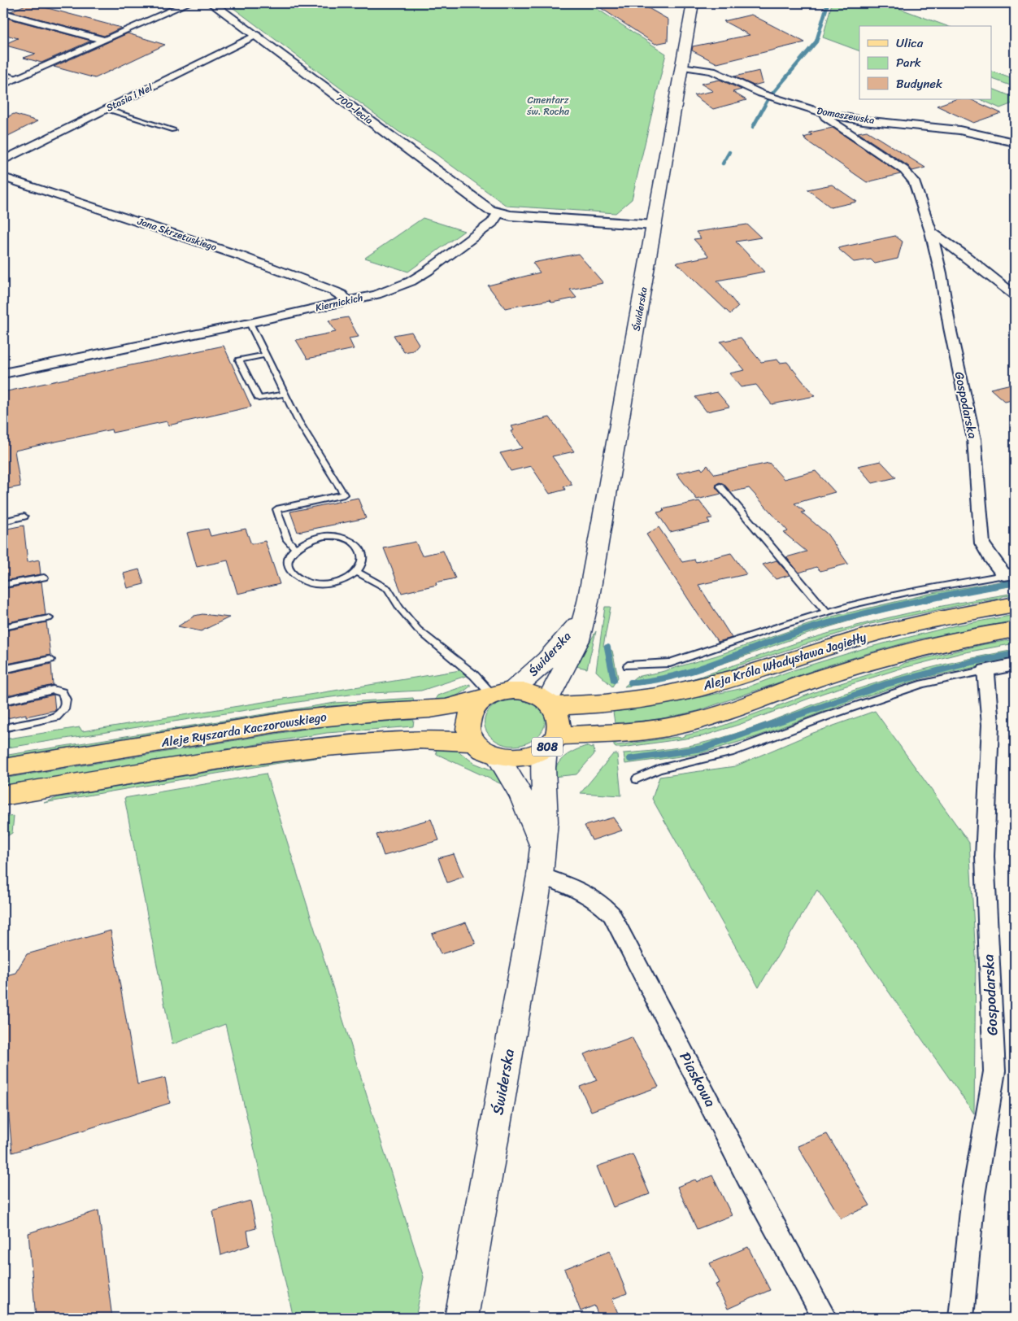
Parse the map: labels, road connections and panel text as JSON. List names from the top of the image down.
{
  "streets": {
    "main road": [
      "Świderska",
      "Aleja Króla Władysława Jagiełły",
      "Aleje Ryszarda Kaczorowskiego",
      "808"
    ],
    "street": [
      "Stasia i Nel",
      "700-lecia",
      "Domaszewska",
      "Jana Skrzetuskiego",
      "Kiernickich",
      "Gospodarska",
      "Piaskowa"
    ]
  },
  "crossings": [
    ["Stasia i Nel", "700-lecia"],
    ["700-lecia", "Kiernickich"],
    ["Domaszewska", "Świderska"],
    ["Domaszewska", "Gospodarska"],
    ["Jana Skrzetuskiego", "Kiernickich"],
    ["Świderska", "Aleja Króla Władysława Jagiełły"],
    ["Świderska", "Aleje Ryszarda Kaczorowskiego"],
    ["Świderska", "808"],
    ["Świderska", "Piaskowa"],
    ["Aleja Króla Władysława Jagiełły", "Aleje Ryszarda Kaczorowskiego"],
    ["Aleja Króla Władysława Jagiełły", "808"],
    ["Aleje Ryszarda Kaczorowskiego", "808"]
  ],
  "parks": ["Cmentarz św. Rocha"],
  "legend": ["Ulica", "Park", "Budynek"]
}
